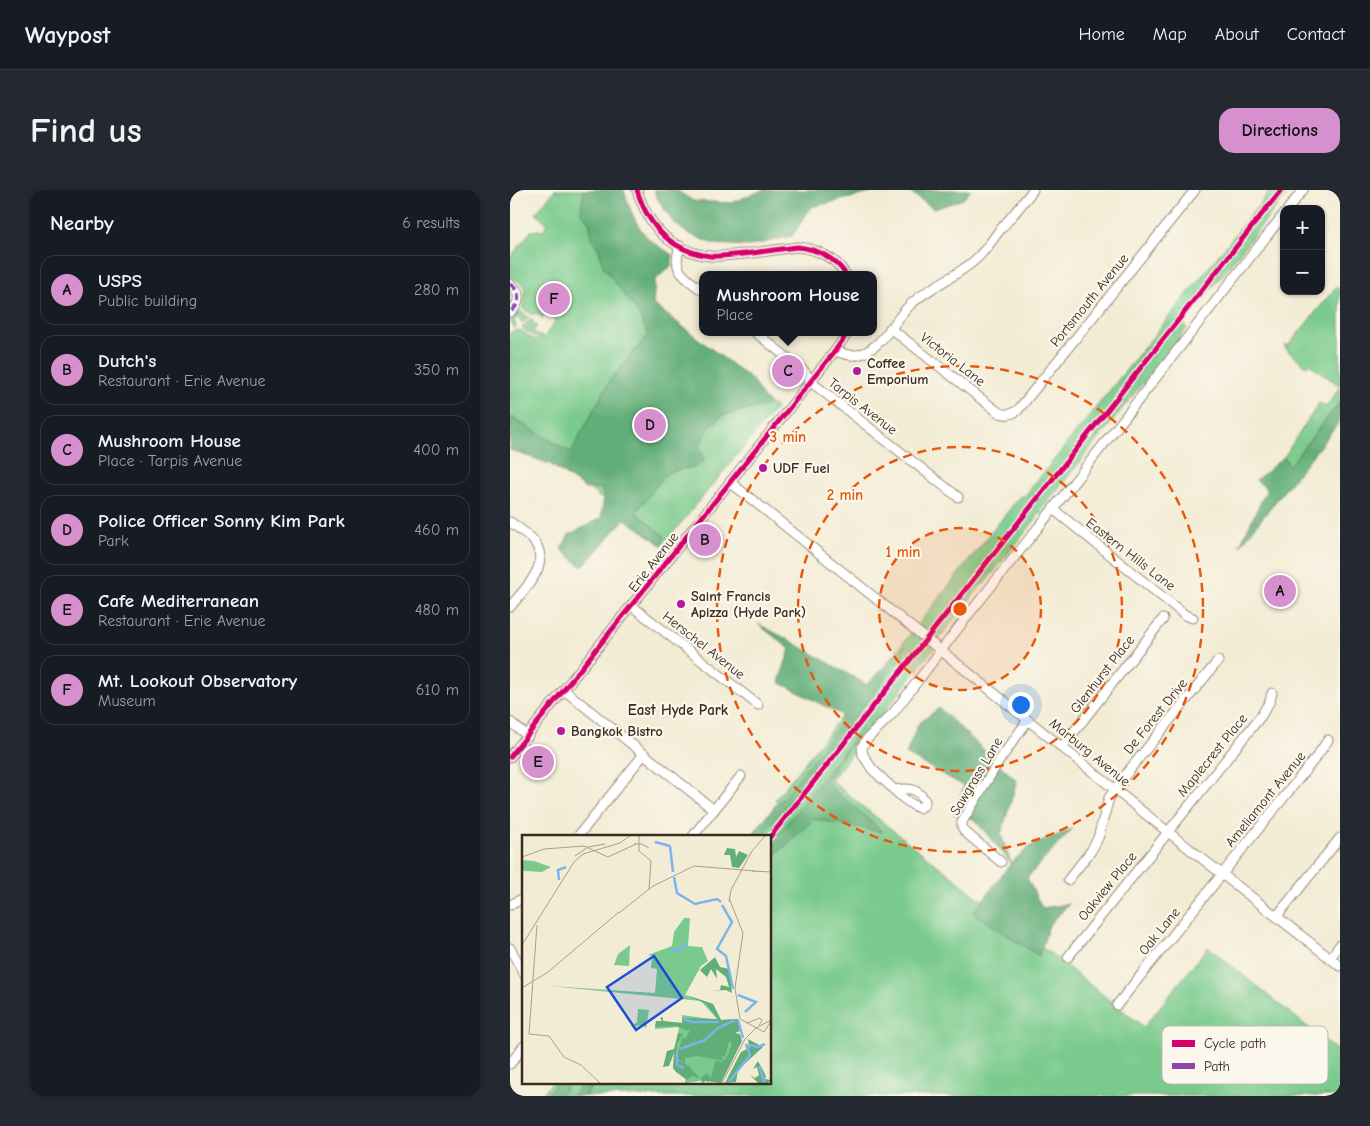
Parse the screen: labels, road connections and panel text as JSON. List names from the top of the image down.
{
  "streets": {
    "street": [
      "Portsmouth Avenue",
      "Victoria Lane",
      "Tarpis Avenue",
      "Eastern Hills Lane",
      "Erie Avenue",
      "Herschel Avenue",
      "Glenhurst Place",
      "De Forest Drive",
      "Marburg Avenue",
      "Maplecrest Place",
      "Sawgrass Lane",
      "Ameliamont Avenue",
      "Oakview Place",
      "Oak Lane"
    ]
  },
  "crossings": [
    ["Portsmouth Avenue", "Victoria Lane"],
    ["Tarpis Avenue", "Erie Avenue"],
    ["Erie Avenue", "Herschel Avenue"],
    ["Erie Avenue", "Marburg Avenue"],
    ["Glenhurst Place", "Marburg Avenue"],
    ["De Forest Drive", "Marburg Avenue"],
    ["Marburg Avenue", "Maplecrest Place"],
    ["Marburg Avenue", "Sawgrass Lane"],
    ["Marburg Avenue", "Ameliamont Avenue"],
    ["Marburg Avenue", "Oakview Place"],
    ["Marburg Avenue", "Oak Lane"],
    ["Maplecrest Place", "Oakview Place"],
    ["Ameliamont Avenue", "Oak Lane"]
  ],
  "districts": ["East Hyde Park"],
  "places": [
    "Coffee Emporium",
    "UDF Fuel",
    "Saint Francis Apizza (Hyde Park)",
    "Bangkok Bistro"
  ],
  "legend": ["Cycle path", "Path"],
  "page": {
    "header": "Waypost",
    "nav": [
      "Home",
      "Map",
      "About",
      "Contact"
    ],
    "buttons": "Directions",
    "title": "Find us",
    "heading": ["Nearby", "6 results"],
    "map_buttons": ["+", "−"],
    "list": [
      {
        "mark": "A",
        "name": "USPS",
        "note": "Public building",
        "value": "280 m"
      },
      {
        "mark": "B",
        "name": "Dutch's",
        "note": "Restaurant · Erie Avenue",
        "value": "350 m"
      },
      {
        "mark": "C",
        "name": "Mushroom House",
        "note": "Place · Tarpis Avenue",
        "value": "400 m"
      },
      {
        "mark": "D",
        "name": "Police Officer Sonny Kim Park",
        "note": "Park",
        "value": "460 m"
      },
      {
        "mark": "E",
        "name": "Cafe Mediterranean",
        "note": "Restaurant · Erie Avenue",
        "value": "480 m"
      },
      {
        "mark": "F",
        "name": "Mt. Lookout Observatory",
        "note": "Museum",
        "value": "610 m"
      }
    ],
    "popup": ["Mushroom House", "Place"],
    "pins": [
      "F",
      "C",
      "D",
      "B",
      "A",
      "E"
    ]
  },
  "rings": ["3 min", "2 min", "1 min"]
}
